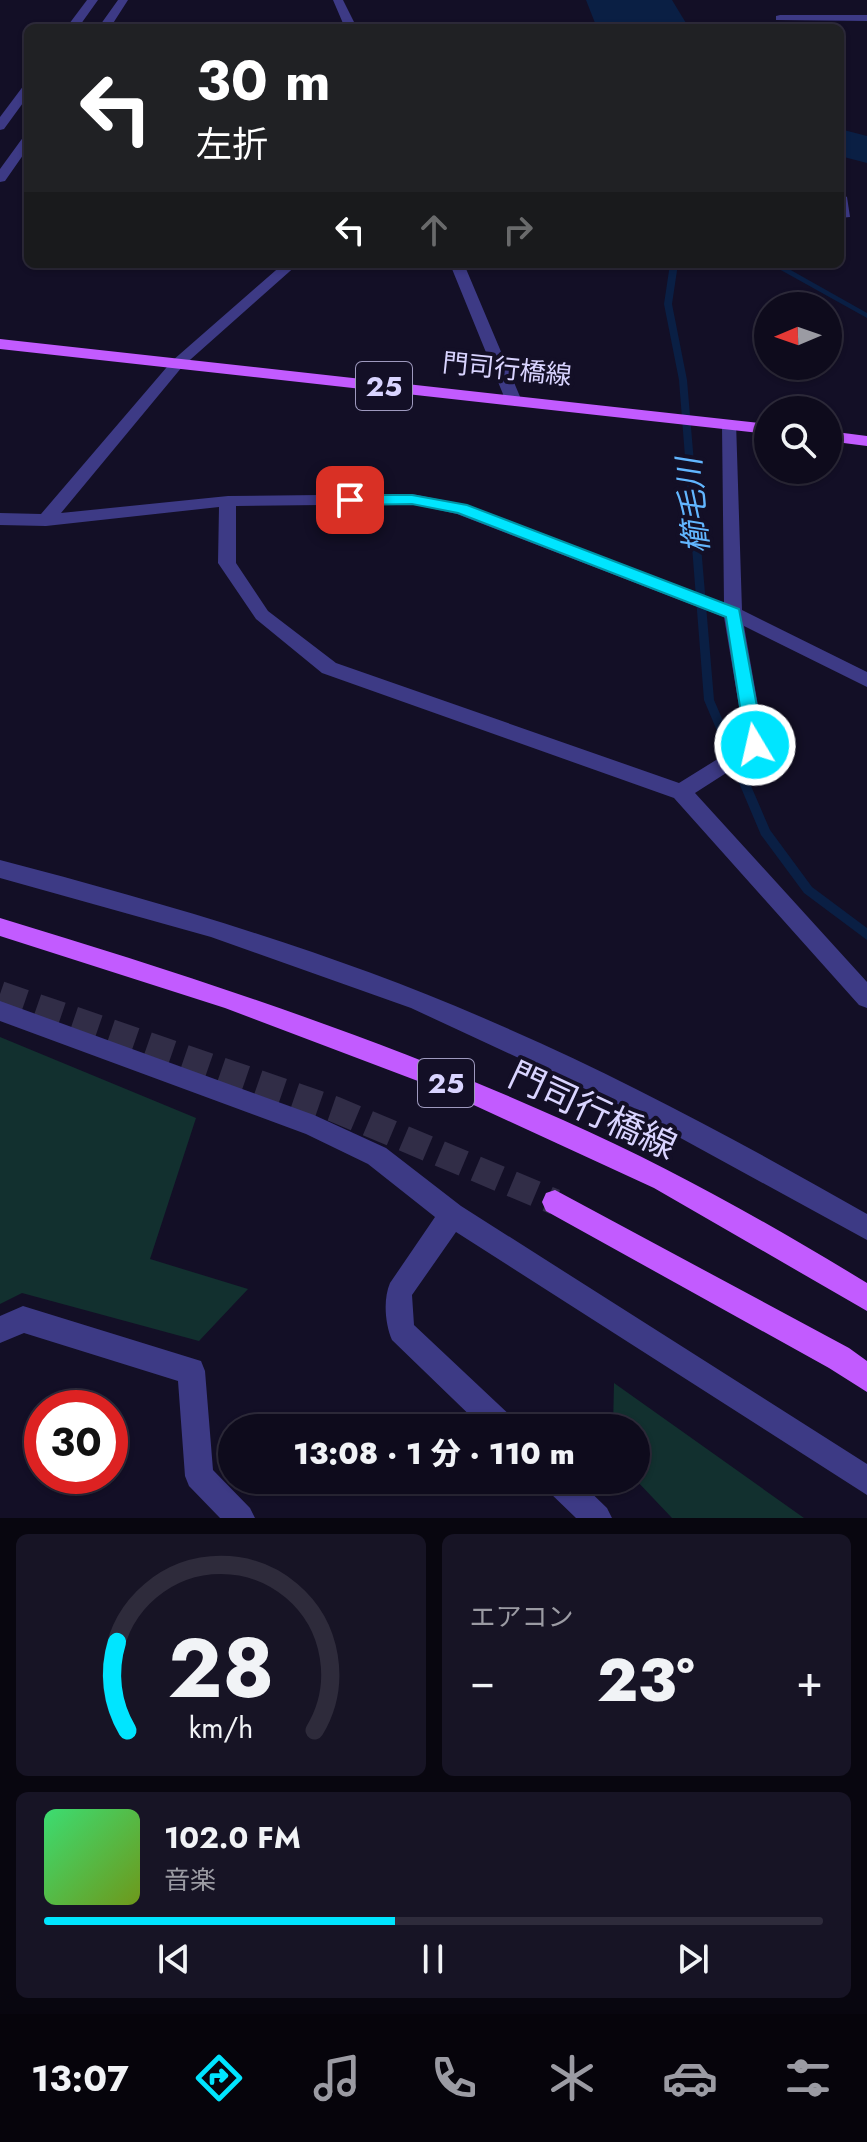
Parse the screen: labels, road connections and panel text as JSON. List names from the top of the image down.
{
  "streets": {
    "main road": ["門司行橋線", "25"]
  },
  "water": ["櫛毛川"],
  "north": "left",
  "page": {
    "turn": ["30 m", "左折"],
    "limit": "30",
    "trip": "13:08 · 1 分 · 110 m",
    "tile": "エアコン",
    "heat": ["−", "23°", "+"],
    "song": ["102.0 FM", "音楽"],
    "tabs": "13:07",
    "gauge": ["28", "km/h"]
  }
}
